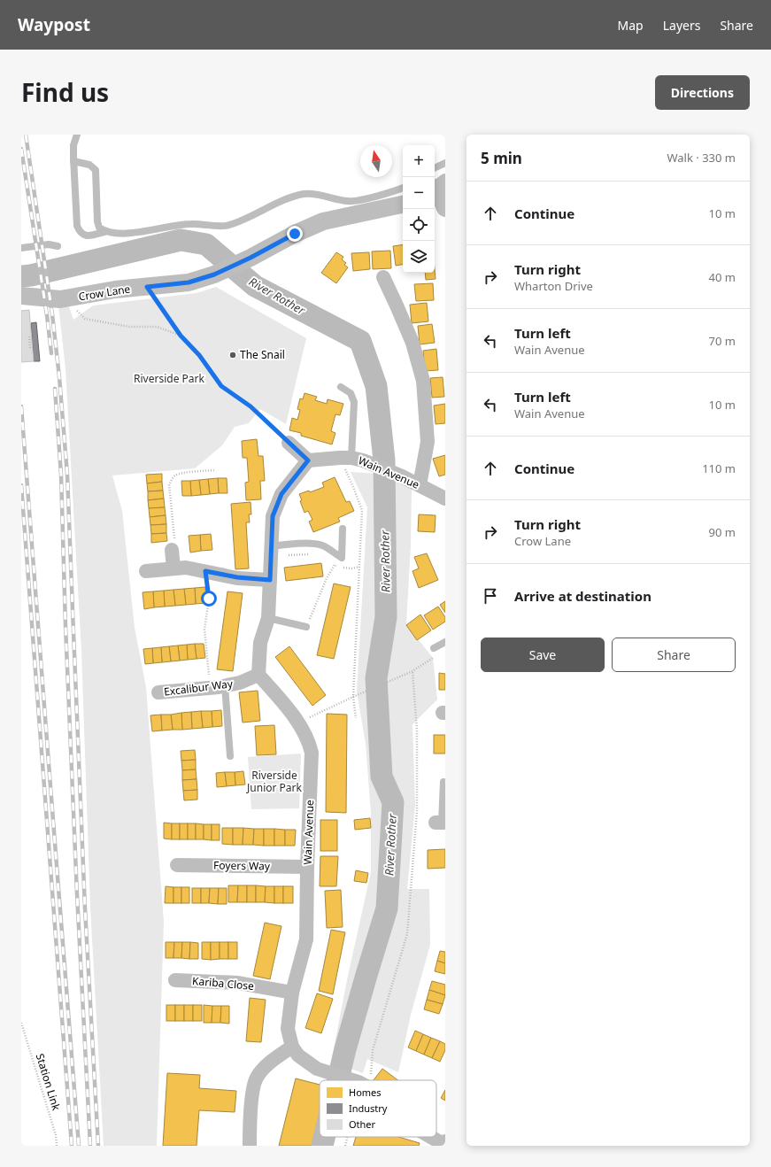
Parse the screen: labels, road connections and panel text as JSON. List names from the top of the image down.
{
  "streets": {
    "street": [
      "Crow Lane",
      "Wain Avenue",
      "Excalibur Way",
      "Foyers Way",
      "Kariba Close"
    ],
    "path": ["Station Link"]
  },
  "crossings": [
    ["Wain Avenue", "Excalibur Way"],
    ["Wain Avenue", "Foyers Way"],
    ["Wain Avenue", "Kariba Close"]
  ],
  "water": ["River Rother"],
  "parks": ["Riverside Park", "Riverside Junior Park"],
  "places": ["The Snail"],
  "legend": ["Homes", "Industry", "Other"],
  "north": "top",
  "page": {
    "header": "Waypost",
    "nav": ["Map", "Layers", "Share"],
    "title": "Find us",
    "buttons": [
      "Directions",
      ["Save", "Share"]
    ],
    "heading": ["5 min", "Walk · 330 m"],
    "map_buttons": ["+", "−"],
    "list": [
      ["Continue", "10 m"],
      ["Turn right", "Wharton Drive", "40 m"],
      ["Turn left", "Wain Avenue", "70 m"],
      ["Turn left", "Wain Avenue", "10 m"],
      ["Continue", "110 m"],
      ["Turn right", "Crow Lane", "90 m"],
      "Arrive at destination"
    ]
  }
}
